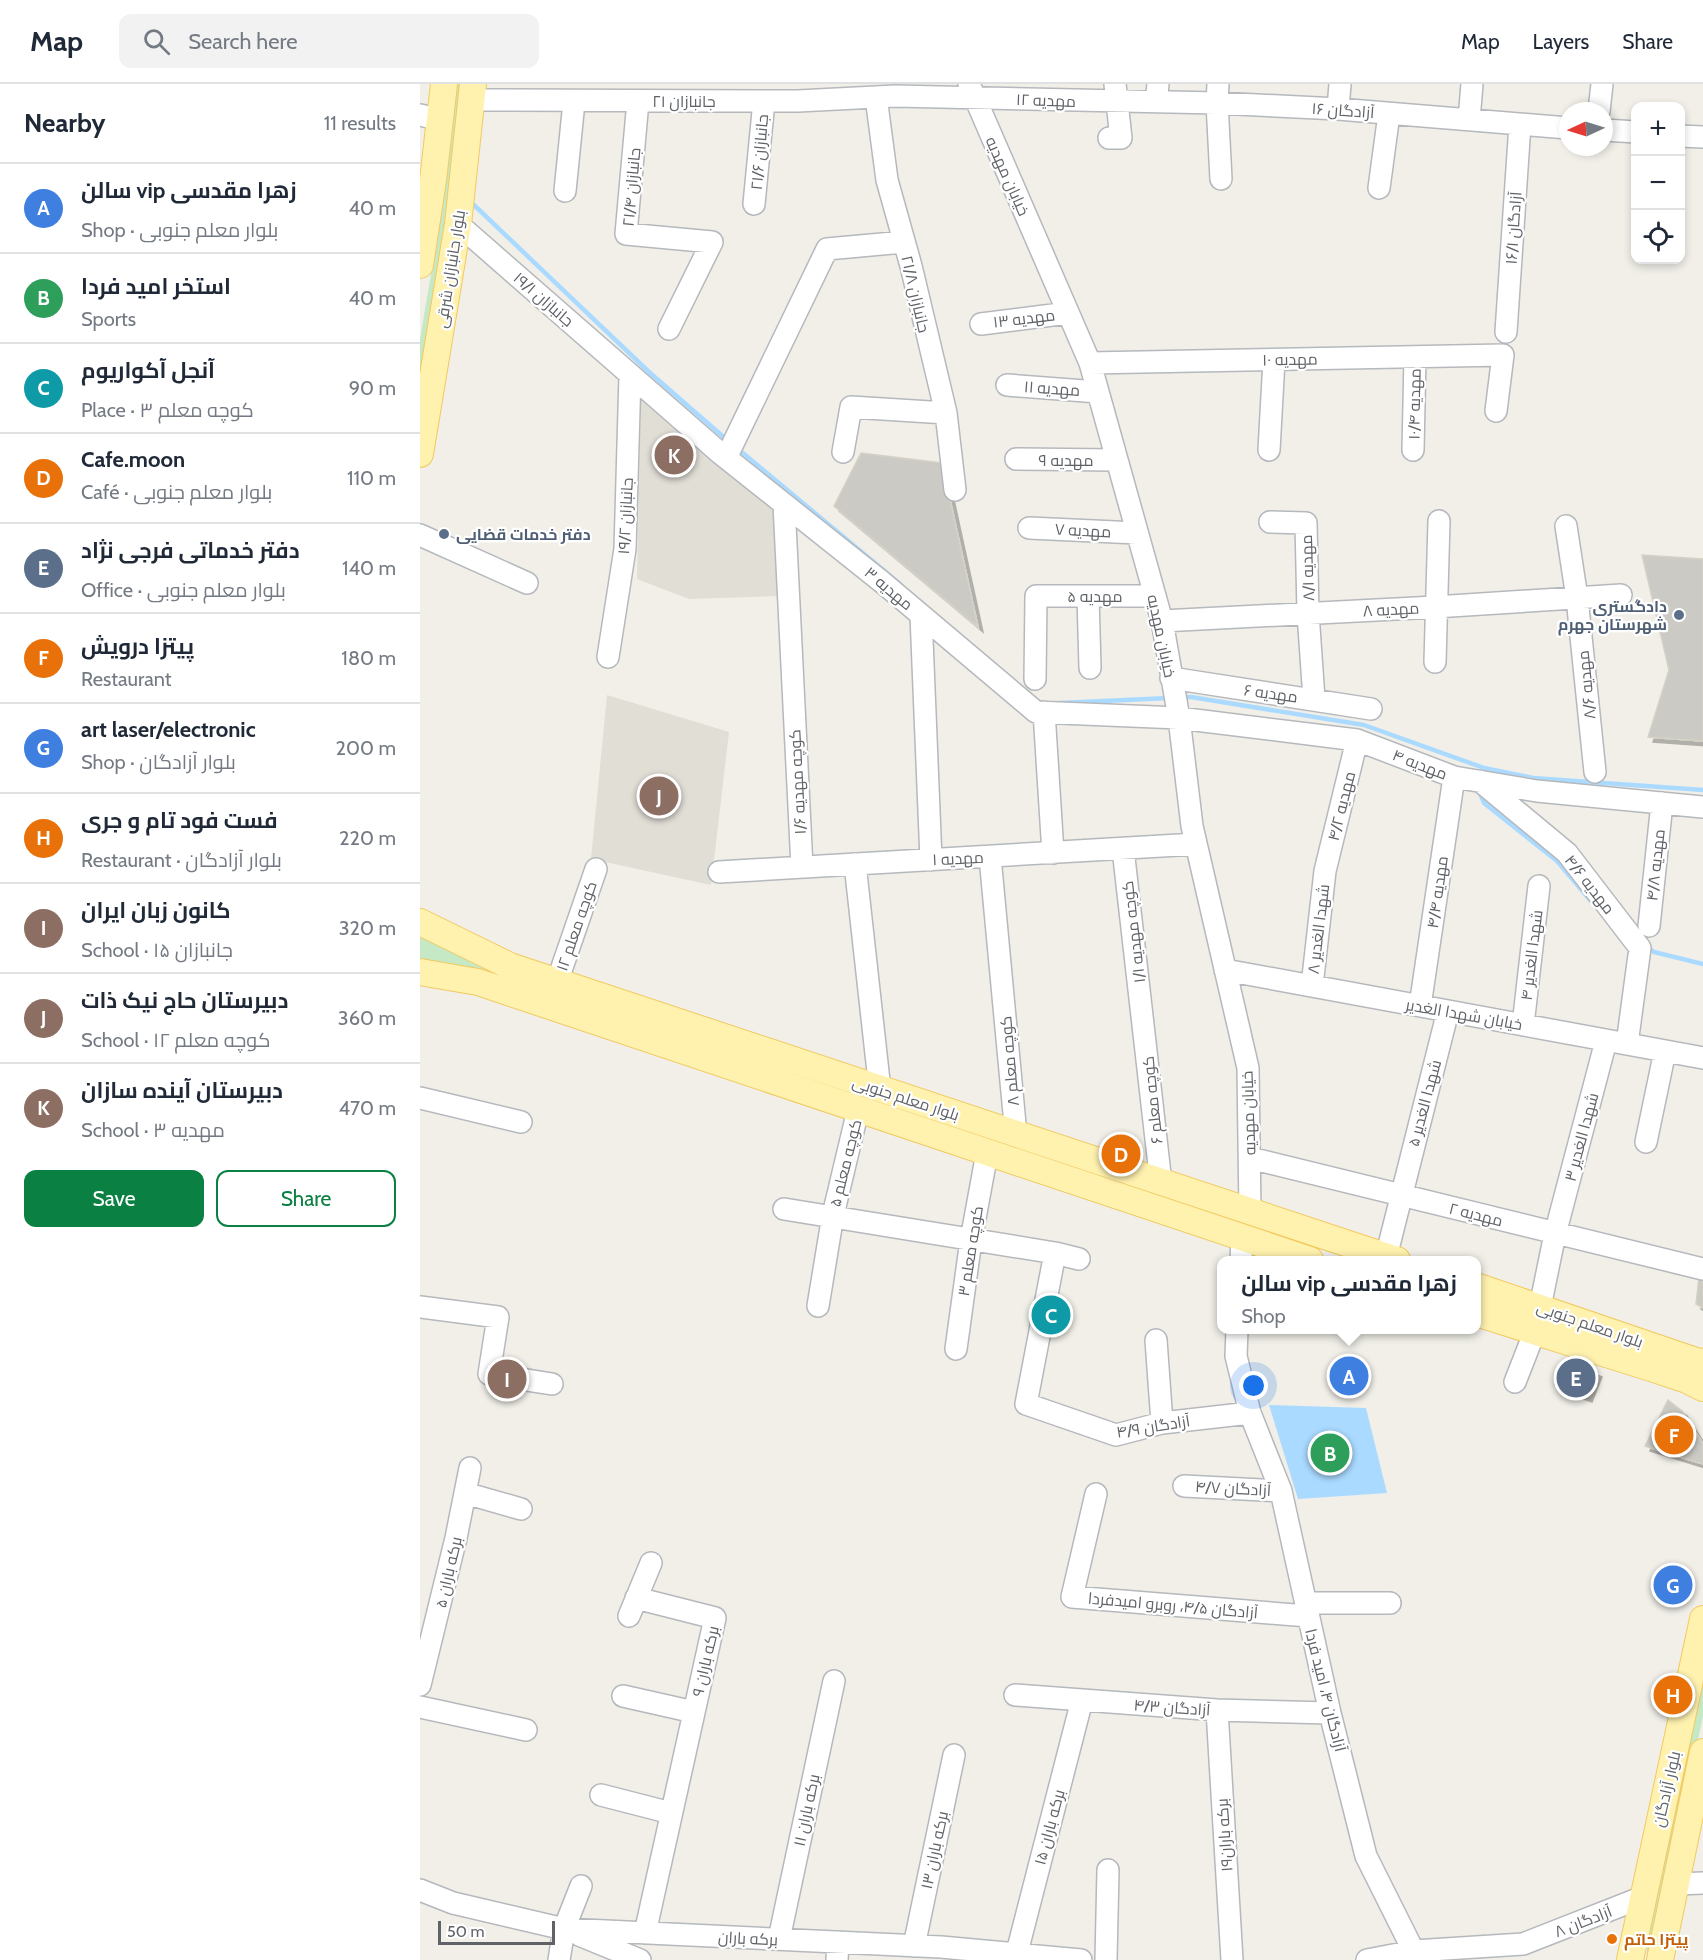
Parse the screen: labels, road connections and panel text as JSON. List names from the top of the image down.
{
  "streets": {
    "main road": ["بلوار جانبازان شرقی", "بلوار معلم جنوبی", "بلوار آزادگان"],
    "street": [
      "مهدیه ۱۲",
      "جانبازان ۲۱",
      "آزادگان ۱۶",
      "جانبازان ۲۱/۶",
      "خیابان مهدیه",
      "جانبازان ۲۱/۴",
      "آزادگان ۱۶/۱",
      "جانبازان ۲۱/۸",
      "جانبازان ۱۹/۱",
      "مهدیه ۱۳",
      "مهدیه ۱۰",
      "مهدیه ۱۱",
      "مهدیه ۱۰/۴",
      "مهدیه ۹",
      "جانبازان ۱۹/۲",
      "مهدیه ۷",
      "مهدیه ۸/۱",
      "مهدیه ۳",
      "مهدیه ۵",
      "مهدیه ۸",
      "مهدیه ۸/۶",
      "مهدیه ۶",
      "مهدیه ۴",
      "کوچه مهدیه ۱/۶",
      "مهدیه ۴/۲",
      "مهدیه ۱",
      "مهدیه ۴/۸",
      "مهدیه ۴/۶",
      "مهدیه ۴/۴",
      "کوچه معلم ۱۲",
      "شهدا الغدیر ۸",
      "کوچه مهدیه ۱/۱",
      "شهدا الغدیر ۴",
      "خیابان شهدا الغدیر",
      "کوچه معلم ۸",
      "کوچه معلم ۶",
      "شهدا الغدیر ۵",
      "شهدا الغدیر ۳",
      "کوچه معلم ۵",
      "مهدیه ۲",
      "کوچه معلم ۳",
      "آزادگان ۴/۹",
      "آزادگان ۴/۷",
      "برکه باران ۵",
      "آزادگان ۴/۵، روبرو امیدفردا",
      "برکه باران ۹",
      "آزادگان ۴، امید فردا",
      "آزادگان ۴/۳",
      "برکه باران ۱۱",
      "برکه باران ۱۵",
      "برکه باران۱۹",
      "برکه باران ۱۳",
      "آزادگان ۸",
      "برکه باران"
    ]
  },
  "crossings": [
    ["مهدیه ۱۲", "جانبازان ۲۱"],
    ["مهدیه ۱۲", "آزادگان ۱۶"],
    ["مهدیه ۱۲", "خیابان مهدیه"],
    ["مهدیه ۱۲", "جانبازان ۲۱/۸"],
    ["جانبازان ۲۱", "جانبازان ۲۱/۶"],
    ["جانبازان ۲۱", "جانبازان ۲۱/۴"],
    ["جانبازان ۲۱", "بلوار جانبازان شرقی"],
    ["جانبازان ۲۱", "جانبازان ۲۱/۸"],
    ["آزادگان ۱۶", "آزادگان ۱۶/۱"],
    ["خیابان مهدیه", "مهدیه ۱۳"],
    ["خیابان مهدیه", "مهدیه ۱۰"],
    ["خیابان مهدیه", "مهدیه ۱۱"],
    ["خیابان مهدیه", "مهدیه ۹"],
    ["خیابان مهدیه", "مهدیه ۷"],
    ["خیابان مهدیه", "مهدیه ۳"],
    ["خیابان مهدیه", "مهدیه ۵"],
    ["خیابان مهدیه", "مهدیه ۸"],
    ["خیابان مهدیه", "مهدیه ۶"],
    ["خیابان مهدیه", "مهدیه ۴"],
    ["خیابان مهدیه", "مهدیه ۱"],
    ["خیابان مهدیه", "خیابان شهدا الغدیر"],
    ["خیابان مهدیه", "بلوار معلم جنوبی"],
    ["خیابان مهدیه", "مهدیه ۲"],
    ["بلوار جانبازان شرقی", "جانبازان ۱۹/۱"],
    ["جانبازان ۱۹/۱", "جانبازان ۱۹/۲"],
    ["جانبازان ۱۹/۱", "مهدیه ۳"],
    ["مهدیه ۱۰", "مهدیه ۱۰/۴"],
    ["جانبازان ۱۹/۲", "مهدیه ۳"],
    ["مهدیه ۸/۱", "مهدیه ۸"],
    ["مهدیه ۳", "مهدیه ۴"],
    ["مهدیه ۳", "کوچه مهدیه ۱/۶"],
    ["مهدیه ۸", "مهدیه ۸/۶"],
    ["مهدیه ۴", "مهدیه ۴/۲"],
    ["مهدیه ۴", "مهدیه ۴/۸"],
    ["مهدیه ۴", "مهدیه ۴/۶"],
    ["مهدیه ۴", "مهدیه ۴/۴"],
    ["کوچه مهدیه ۱/۶", "مهدیه ۱"],
    ["مهدیه ۴/۲", "شهدا الغدیر ۸"],
    ["مهدیه ۱", "کوچه مهدیه ۱/۱"],
    ["مهدیه ۱", "کوچه معلم ۸"],
    ["مهدیه ۴/۶", "خیابان شهدا الغدیر"],
    ["مهدیه ۴/۴", "خیابان شهدا الغدیر"],
    ["کوچه معلم ۱۲", "بلوار معلم جنوبی"],
    ["شهدا الغدیر ۸", "خیابان شهدا الغدیر"],
    ["کوچه مهدیه ۱/۱", "کوچه معلم ۶"],
    ["شهدا الغدیر ۴", "خیابان شهدا الغدیر"],
    ["خیابان شهدا الغدیر", "شهدا الغدیر ۵"],
    ["خیابان شهدا الغدیر", "شهدا الغدیر ۳"],
    ["کوچه معلم ۸", "بلوار معلم جنوبی"],
    ["بلوار معلم جنوبی", "کوچه معلم ۶"],
    ["بلوار معلم جنوبی", "شهدا الغدیر ۳"],
    ["بلوار معلم جنوبی", "کوچه معلم ۵"],
    ["بلوار معلم جنوبی", "کوچه معلم ۳"],
    ["شهدا الغدیر ۵", "مهدیه ۲"],
    ["شهدا الغدیر ۳", "مهدیه ۲"],
    ["آزادگان ۴/۹", "آزادگان ۴، امید فردا"],
    ["آزادگان ۴/۷", "آزادگان ۴، امید فردا"],
    ["آزادگان ۴/۵، روبرو امیدفردا", "آزادگان ۴، امید فردا"],
    ["برکه باران ۹", "برکه باران"],
    ["آزادگان ۴، امید فردا", "آزادگان ۴/۳"],
    ["آزادگان ۴، امید فردا", "آزادگان ۸"],
    ["آزادگان ۴/۳", "برکه باران ۱۵"],
    ["آزادگان ۴/۳", "برکه باران۱۹"],
    ["بلوار آزادگان", "آزادگان ۸"],
    ["برکه باران ۱۱", "برکه باران"],
    ["برکه باران ۱۵", "برکه باران"],
    ["برکه باران ۱۳", "برکه باران"]
  ],
  "places": ["دفتر خدمات قضایی", "دادگستری شهرستان جهرم", "پیتزا حاتم"],
  "scale_bar": "50 m",
  "north": "left",
  "page": {
    "header": "Map",
    "search": "Search here",
    "nav": ["Map", "Layers", "Share"],
    "heading": ["Nearby", "11 results"],
    "map_buttons": ["+", "−"],
    "list": [
      {
        "mark": "A",
        "name": "سالن vip زهرا مقدسی",
        "note": "Shop · بلوار معلم جنوبی",
        "value": "40 m"
      },
      {
        "mark": "B",
        "name": "استخر امید فردا",
        "note": "Sports",
        "value": "40 m"
      },
      {
        "mark": "C",
        "name": "آنجل آکواریوم",
        "note": "Place · کوچه معلم ۳",
        "value": "90 m"
      },
      {
        "mark": "D",
        "name": "Cafe.moon",
        "note": "Café · بلوار معلم جنوبی",
        "value": "110 m"
      },
      {
        "mark": "E",
        "name": "دفتر خدماتی فرجی نژاد",
        "note": "Office · بلوار معلم جنوبی",
        "value": "140 m"
      },
      {
        "mark": "F",
        "name": "پیتزا درویش",
        "note": "Restaurant",
        "value": "180 m"
      },
      {
        "mark": "G",
        "name": "art laser/electronic",
        "note": "Shop · بلوار آزادگان",
        "value": "200 m"
      },
      {
        "mark": "H",
        "name": "فست فود تام و جرى",
        "note": "Restaurant · بلوار آزادگان",
        "value": "220 m"
      },
      {
        "mark": "I",
        "name": "کانون زبان ایران",
        "note": "School · جانبازان ۱۵",
        "value": "320 m"
      },
      {
        "mark": "J",
        "name": "دبیرستان حاج نیک ذات",
        "note": "School · کوچه معلم ۱۲",
        "value": "360 m"
      },
      {
        "mark": "K",
        "name": "دبیرستان آینده سازان",
        "note": "School · مهدیه ۳",
        "value": "470 m"
      }
    ],
    "pins": [
      "K",
      "J",
      "D",
      "C",
      "A",
      "E",
      "I",
      "F",
      "B",
      "G",
      "H"
    ],
    "buttons": ["Save", "Share"],
    "popup": ["سالن vip زهرا مقدسی", "Shop"],
    "scale": "50 m"
  }
}
